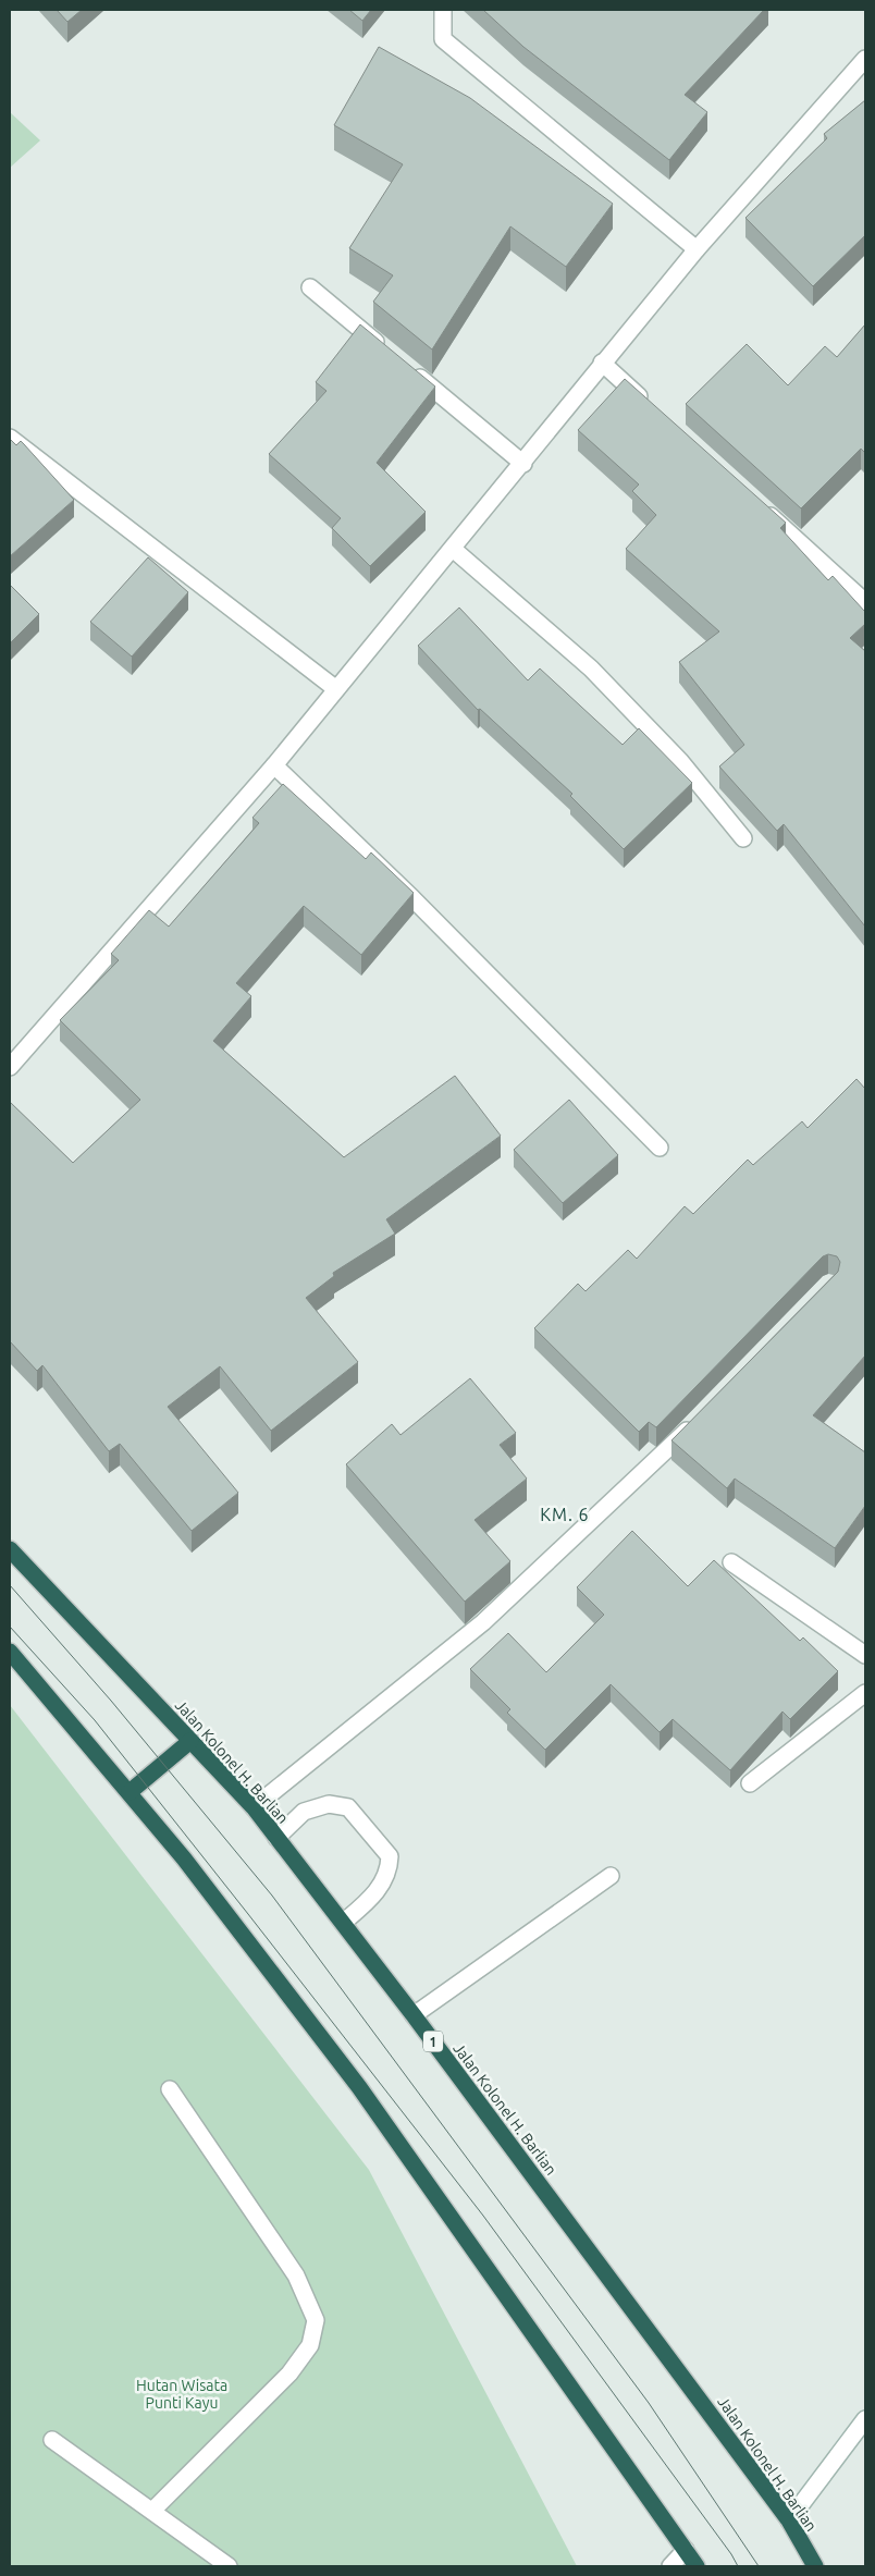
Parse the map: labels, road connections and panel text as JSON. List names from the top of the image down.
{
  "streets": {
    "highway": ["Jalan Kolonel H. Barlian", "1"]
  },
  "districts": ["KM. 6"],
  "parks": ["Hutan Wisata Punti Kayu"]
}
